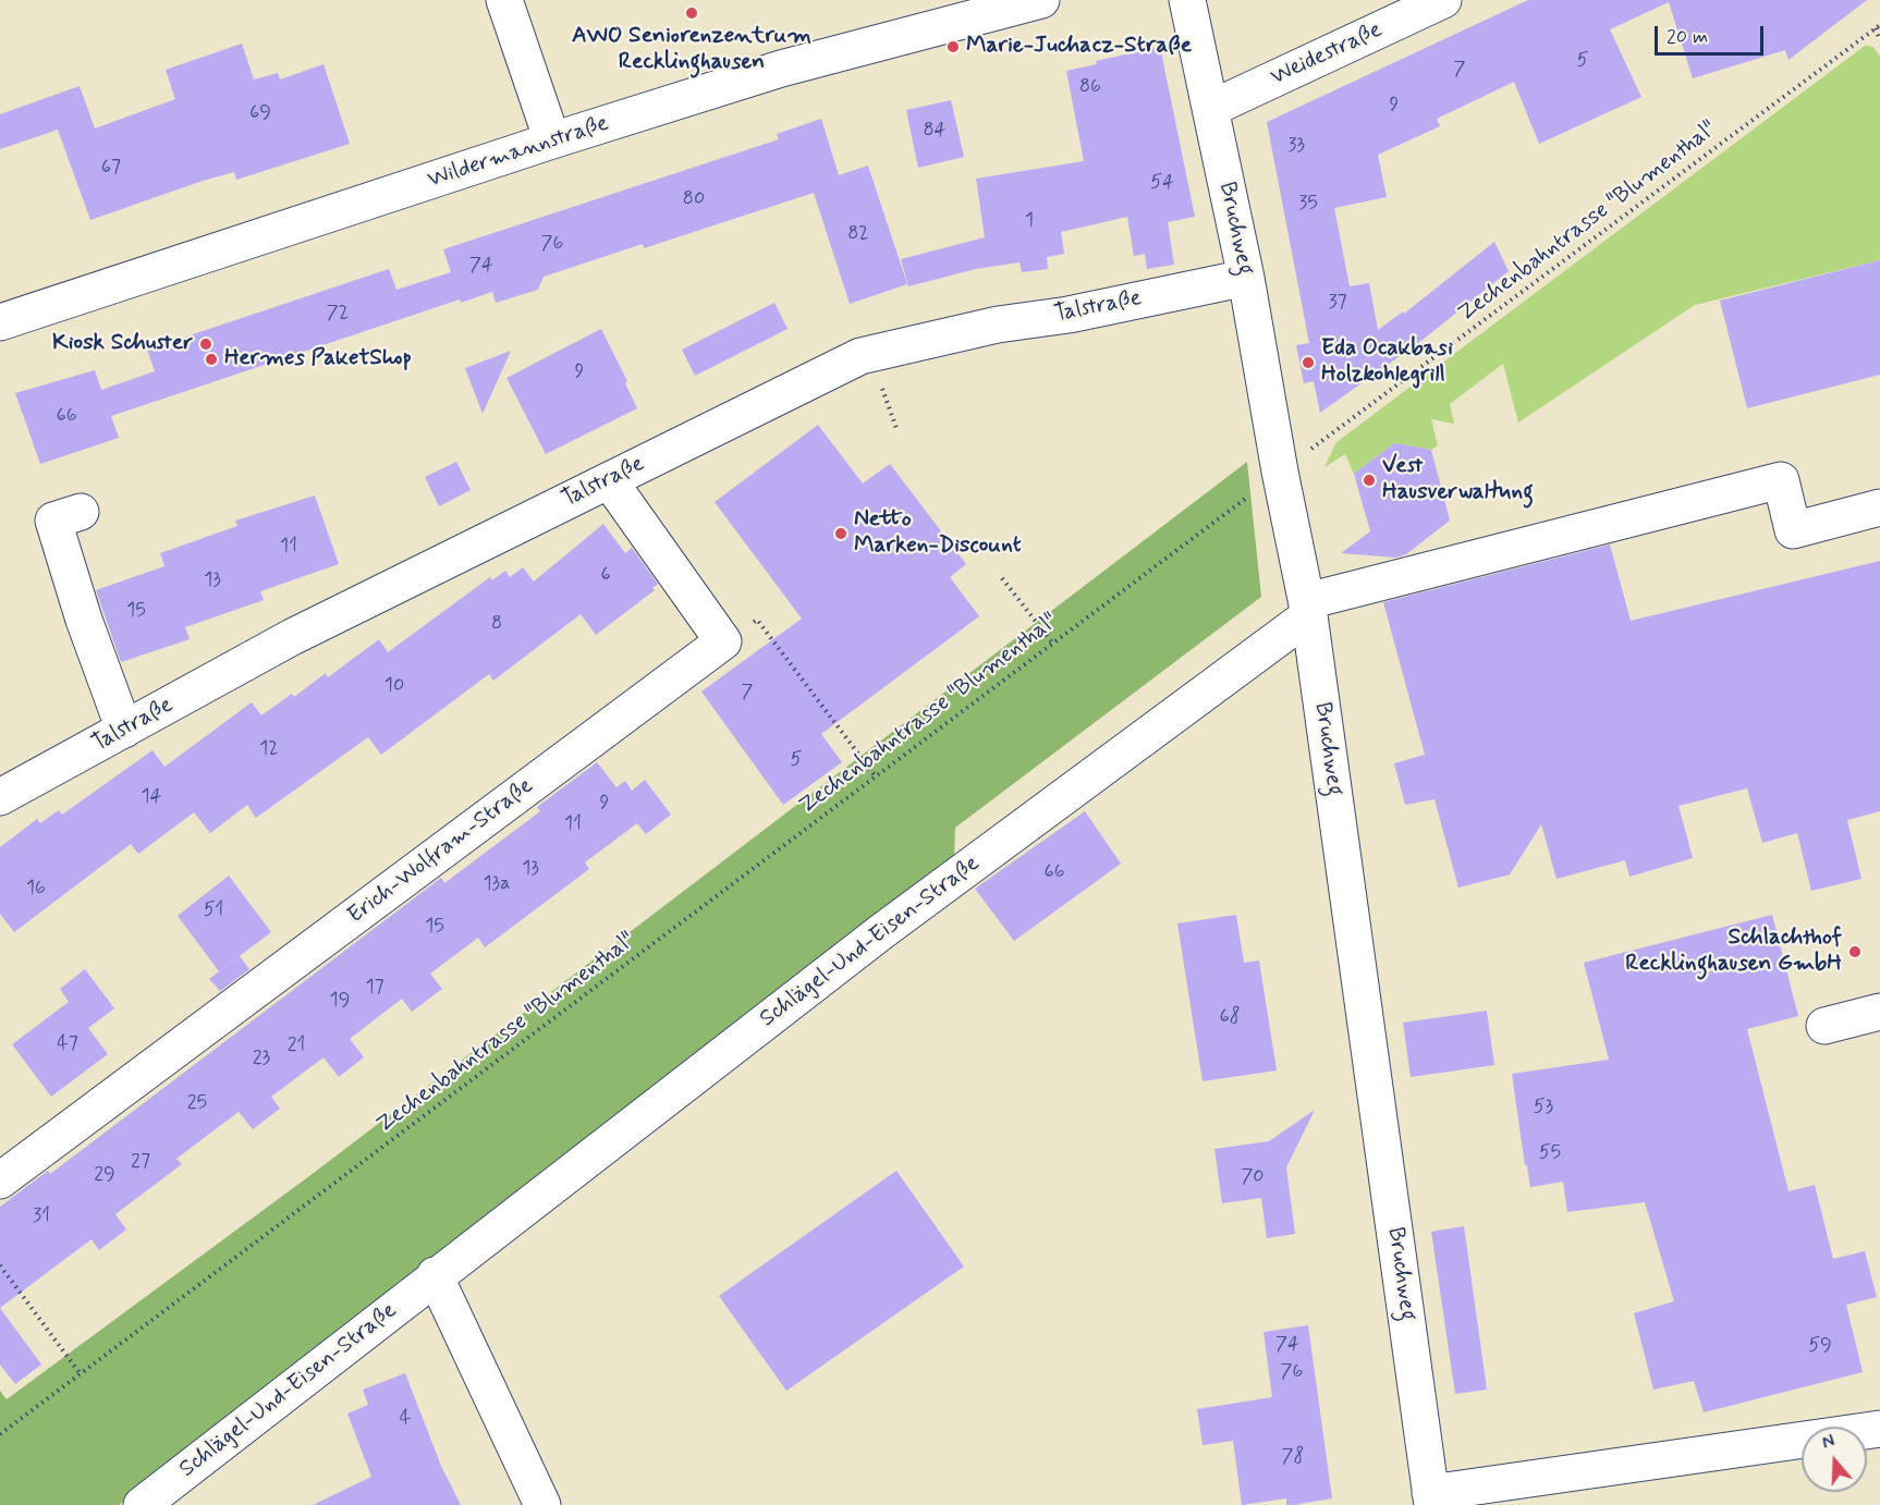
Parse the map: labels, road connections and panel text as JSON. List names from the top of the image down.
{
  "streets": {
    "street": [
      "Weidestraße",
      "Wildermannstraße",
      "Bruchweg",
      "Talstraße",
      "Erich-Wolfram-Straße",
      "Schlägel-Und-Eisen-Straße"
    ],
    "path": ["Zechenbahntrasse \"Blumenthal\""]
  },
  "crossings": [
    ["Weidestraße", "Bruchweg"],
    ["Zechenbahntrasse \"Blumenthal\"", "Bruchweg"],
    ["Bruchweg", "Talstraße"],
    ["Bruchweg", "Schlägel-Und-Eisen-Straße"]
  ],
  "places": [
    "AWO Seniorenzentrum Recklinghausen",
    "Marie-Juchacz-Straße",
    "Kiosk Schuster",
    "Hermes PaketShop",
    "Eda Ocakbasi Holzkohlegrill",
    "Vest Hausverwaltung",
    "Netto Marken-Discount",
    "Schlachthof Recklinghausen GmbH"
  ],
  "house_numbers": [
    "5",
    "7",
    "86",
    "9",
    "69",
    "84",
    "33",
    "67",
    "54",
    "80",
    "35",
    "1",
    "82",
    "76",
    "74",
    "37",
    "72",
    "9",
    "66",
    "11",
    "6",
    "13",
    "15",
    "8",
    "10",
    "7",
    "12",
    "5",
    "14",
    "9",
    "11",
    "13",
    "66",
    "13a",
    "16",
    "51",
    "15",
    "17",
    "19",
    "68",
    "47",
    "21",
    "23",
    "25",
    "53",
    "55",
    "27",
    "29",
    "70",
    "31",
    "74",
    "59",
    "76",
    "4",
    "78"
  ],
  "scale_bar": "20 m",
  "north": "top"
}
